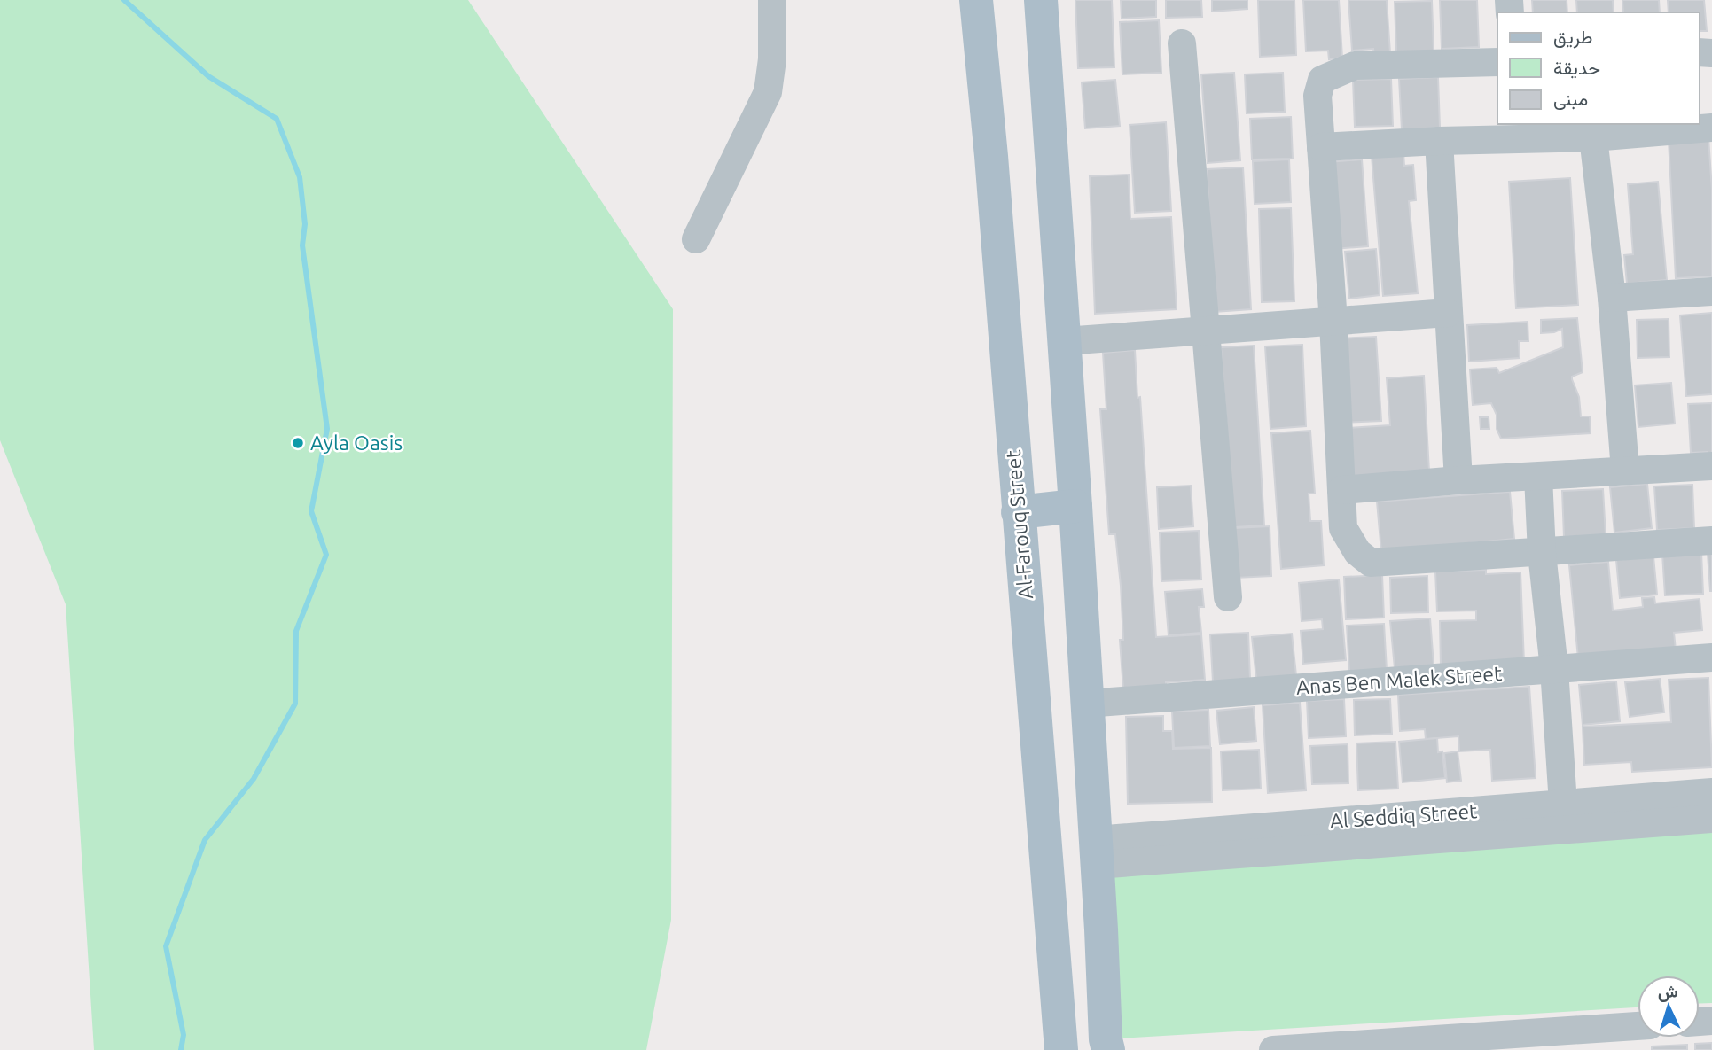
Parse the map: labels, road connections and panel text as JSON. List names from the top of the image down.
{
  "streets": {
    "main road": ["Al-Farouq Street"],
    "street": ["Anas Ben Malek Street", "Al Seddiq Street"]
  },
  "places": ["Ayla Oasis"],
  "legend": ["طريق", "حديقة", "مبنى"],
  "north": "top"
}
